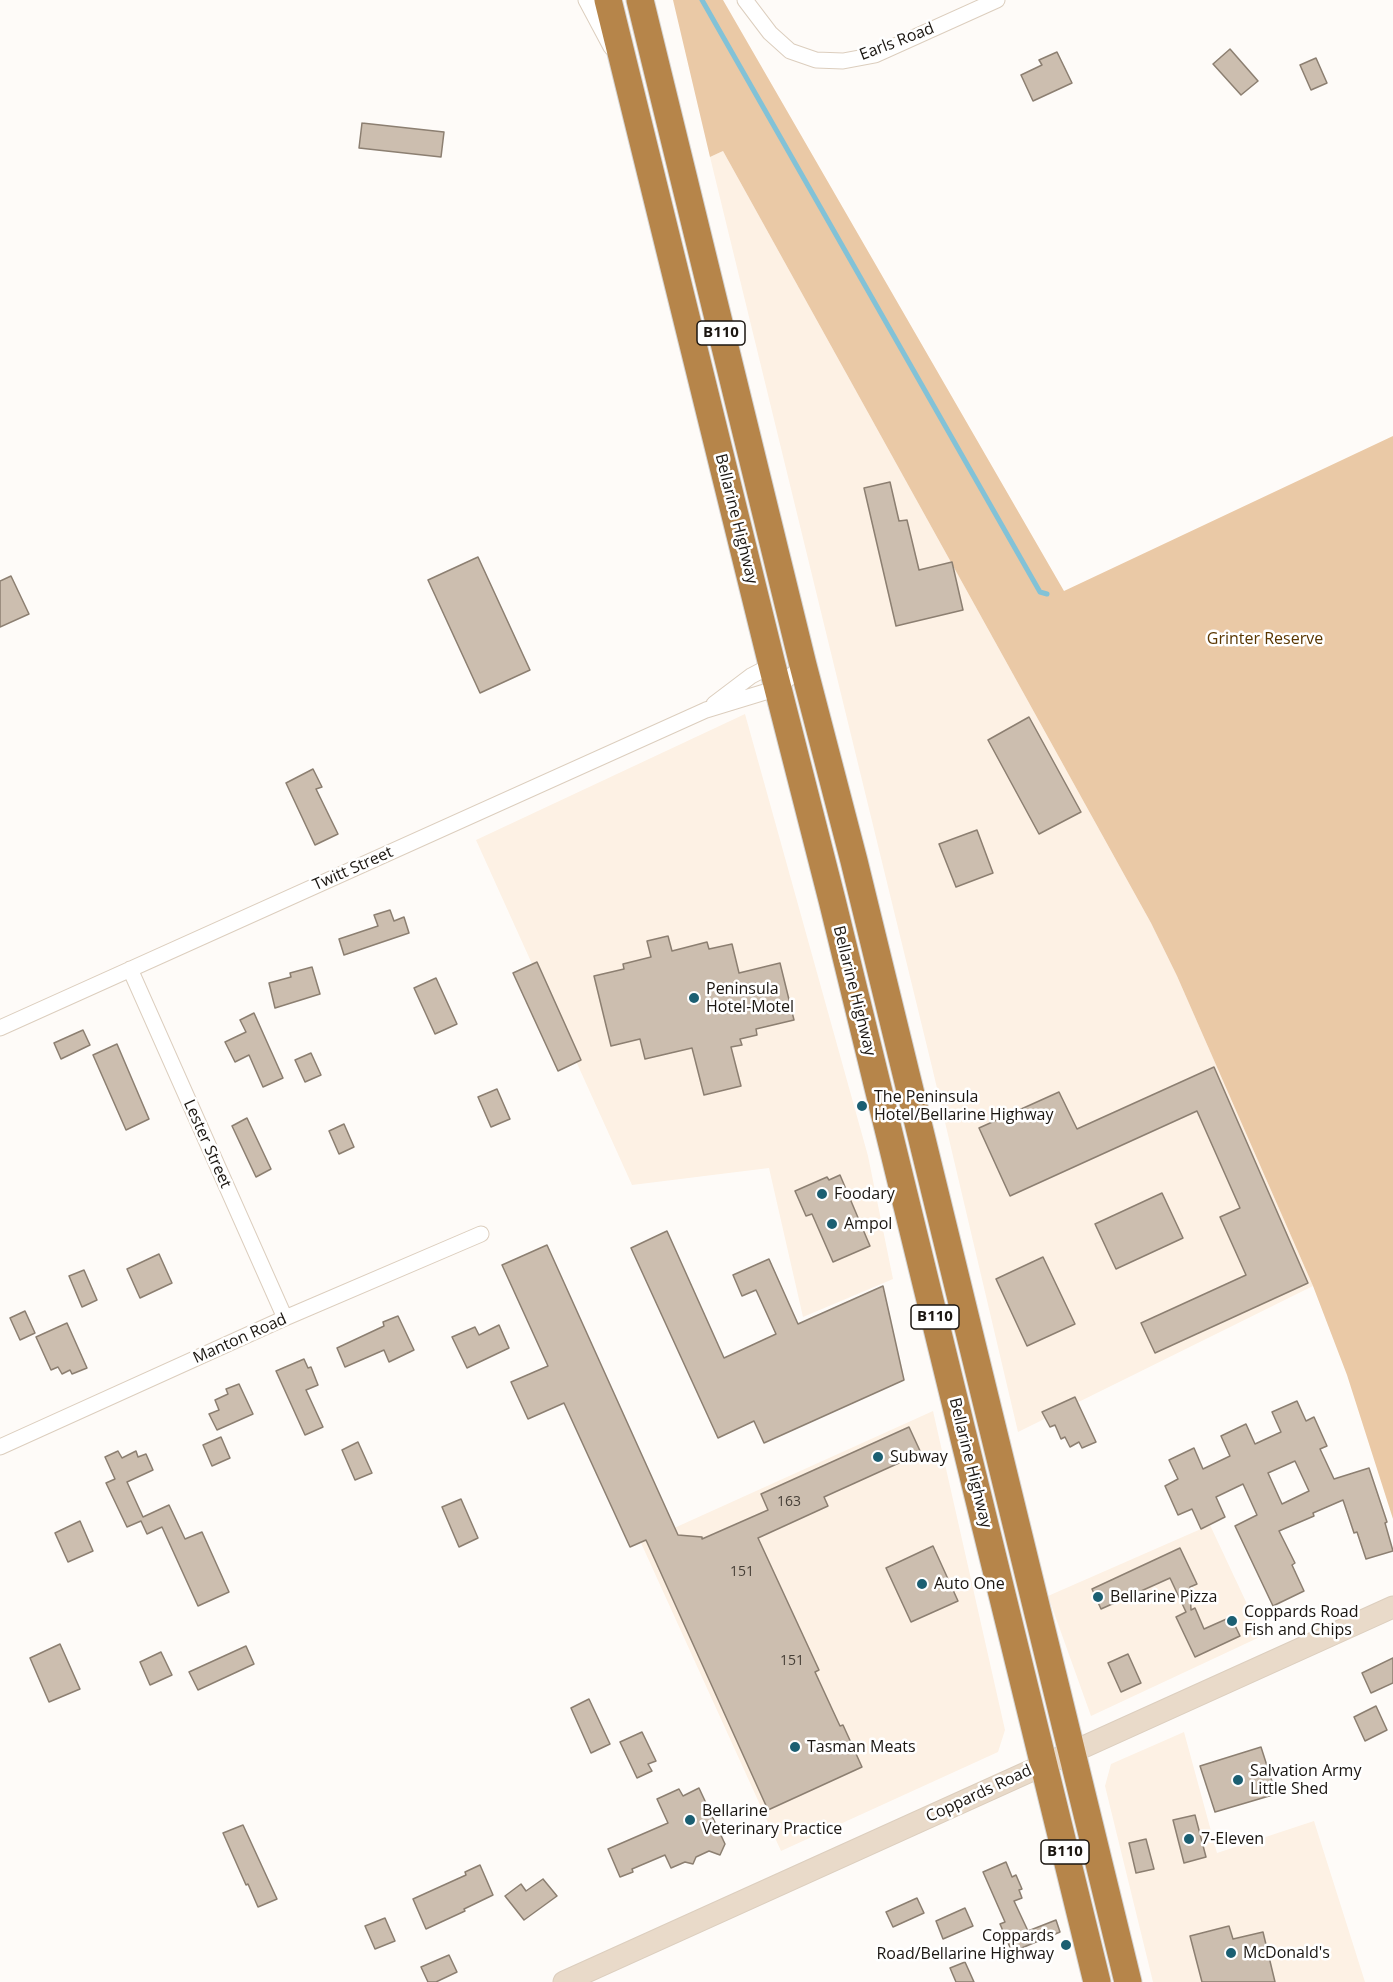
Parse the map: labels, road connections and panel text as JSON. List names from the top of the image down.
{
  "streets": {
    "highway": ["B110", "Bellarine Highway"],
    "street": [
      "Earls Road",
      "Twitt Street",
      "Lester Street",
      "Manton Road",
      "Coppards Road"
    ]
  },
  "crossings": [
    ["Bellarine Highway", "Twitt Street"],
    ["Bellarine Highway", "Coppards Road"],
    ["Twitt Street", "Lester Street"],
    ["Lester Street", "Manton Road"]
  ],
  "parks": ["Grinter Reserve"],
  "places": [
    "Peninsula Hotel-Motel",
    "The Peninsula Hotel/Bellarine Highway",
    "Foodary",
    "Ampol",
    "Subway",
    "Auto One",
    "Bellarine Pizza",
    "Coppards Road Fish and Chips",
    "Tasman Meats",
    "Salvation Army Little Shed",
    "Bellarine Veterinary Practice",
    "7-Eleven",
    "Coppards Road/Bellarine Highway",
    "McDonald's"
  ],
  "house_numbers": ["163", "151", "151"]
}
